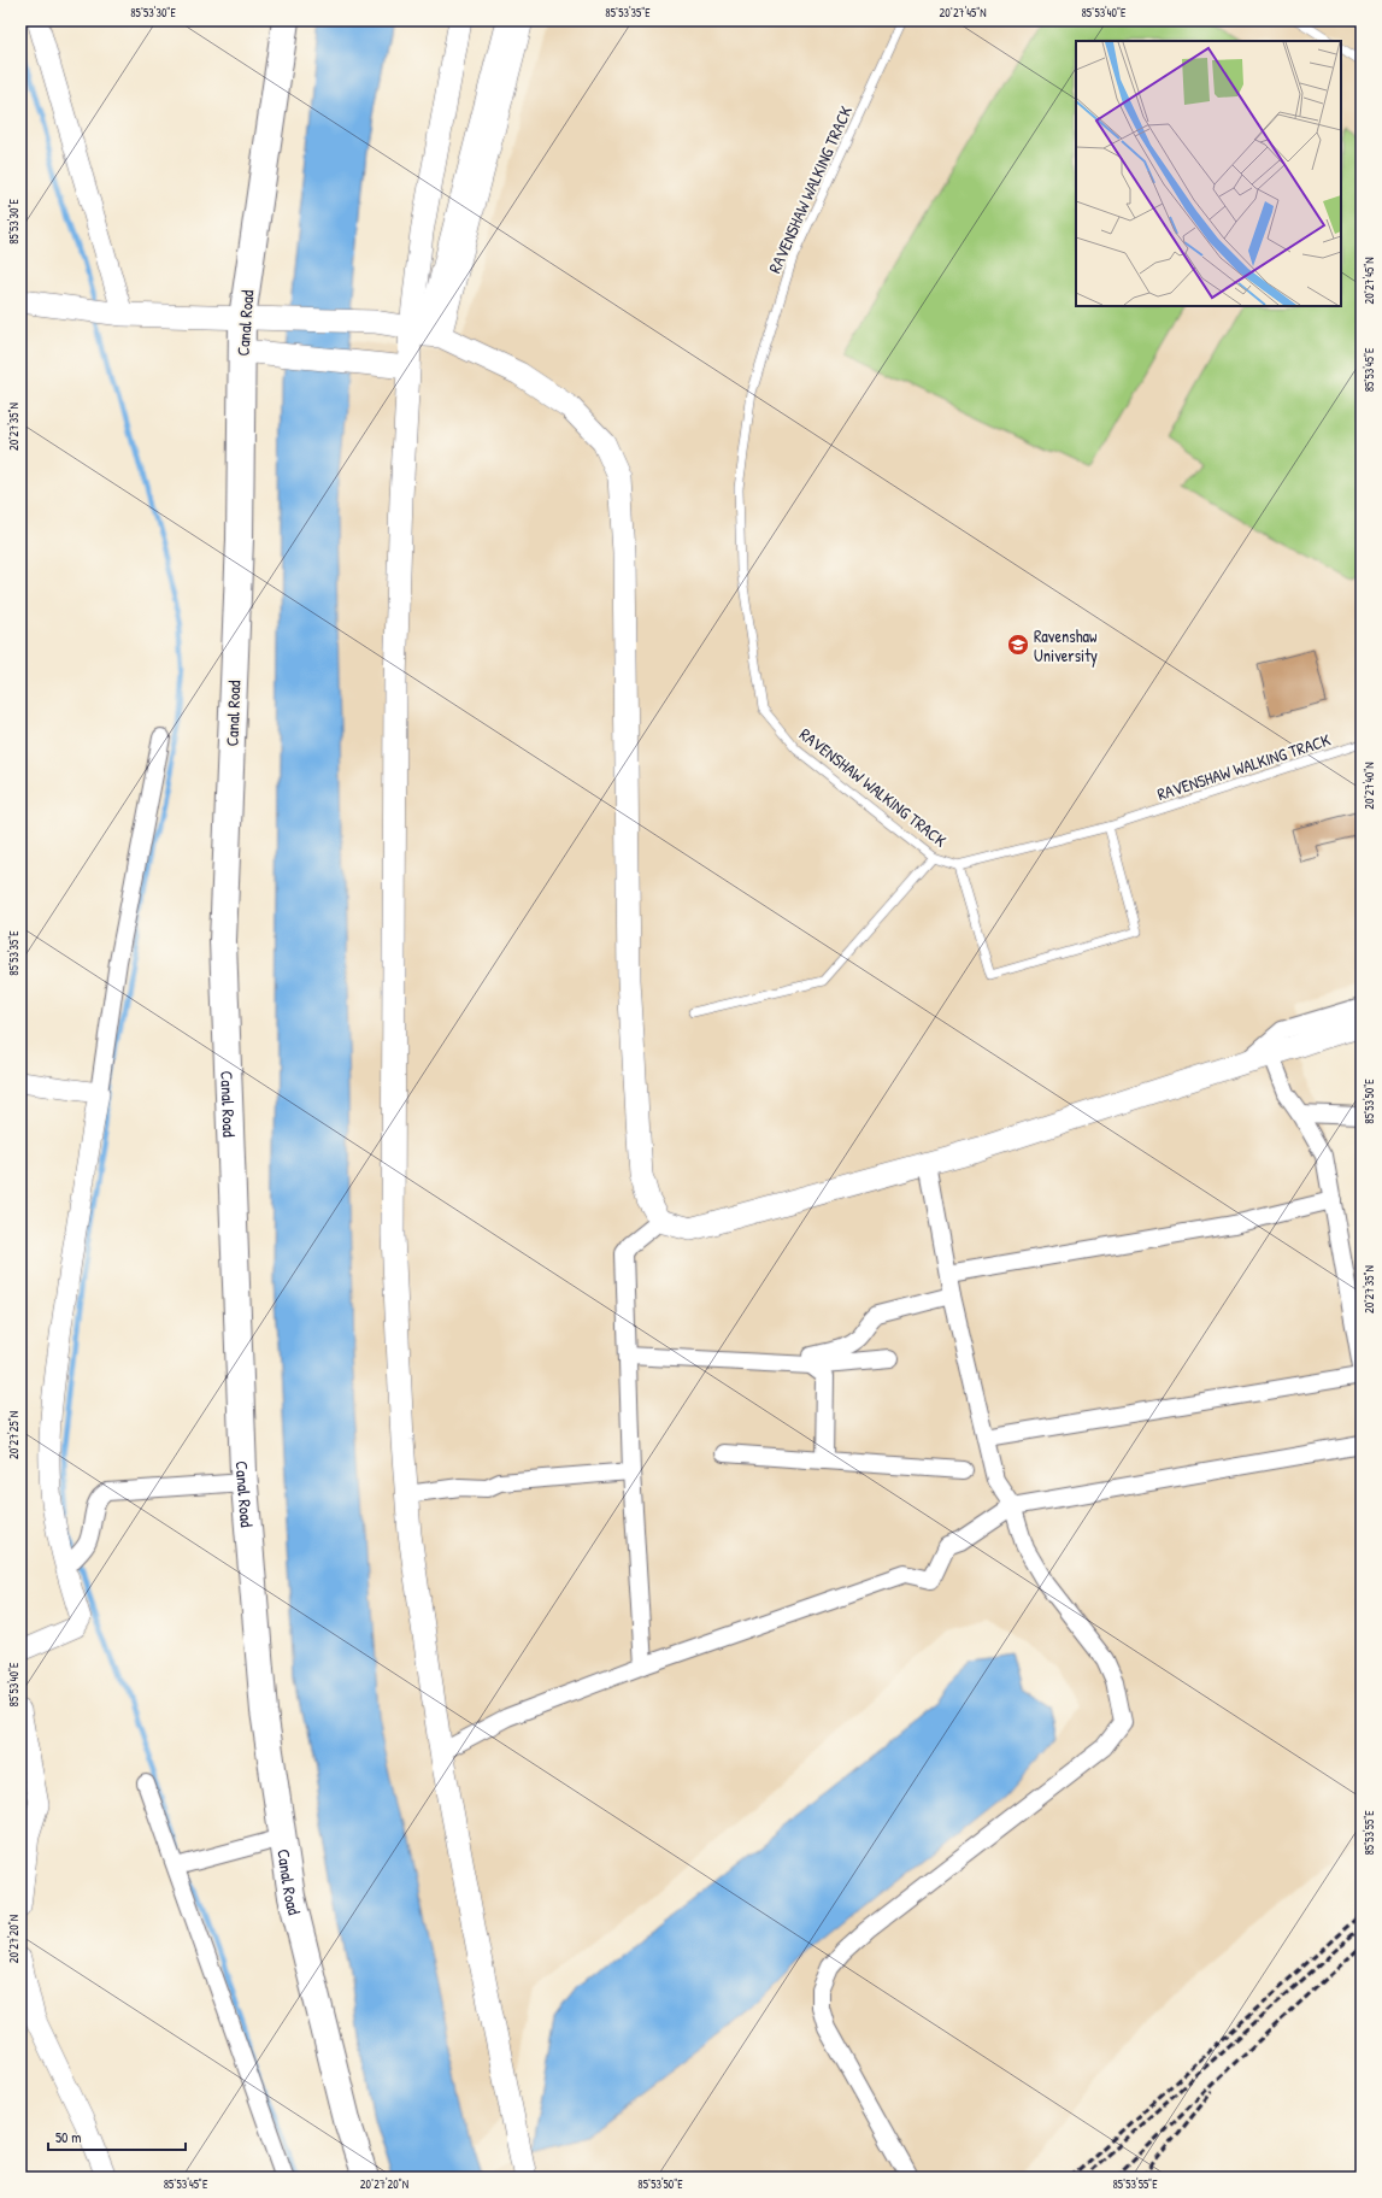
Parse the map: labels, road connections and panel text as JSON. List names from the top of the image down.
{
  "streets": {
    "main road": ["Canal Road"],
    "lane": ["RAVENSHAW WALKING TRACK"]
  },
  "places": {
    "school or university": ["Ravenshaw University"]
  },
  "scale_bar": "50 m",
  "coordinates": [
    "85°53'30\"E",
    "85°53'35\"E",
    "20°27'45\"N",
    "85°53'40\"E",
    "85°53'45\"E",
    "20°27'35\"N",
    "20°27'40\"N",
    "85°53'50\"E",
    "20°27'25\"N",
    "85°53'55\"E",
    "20°27'20\"N"
  ]
}
